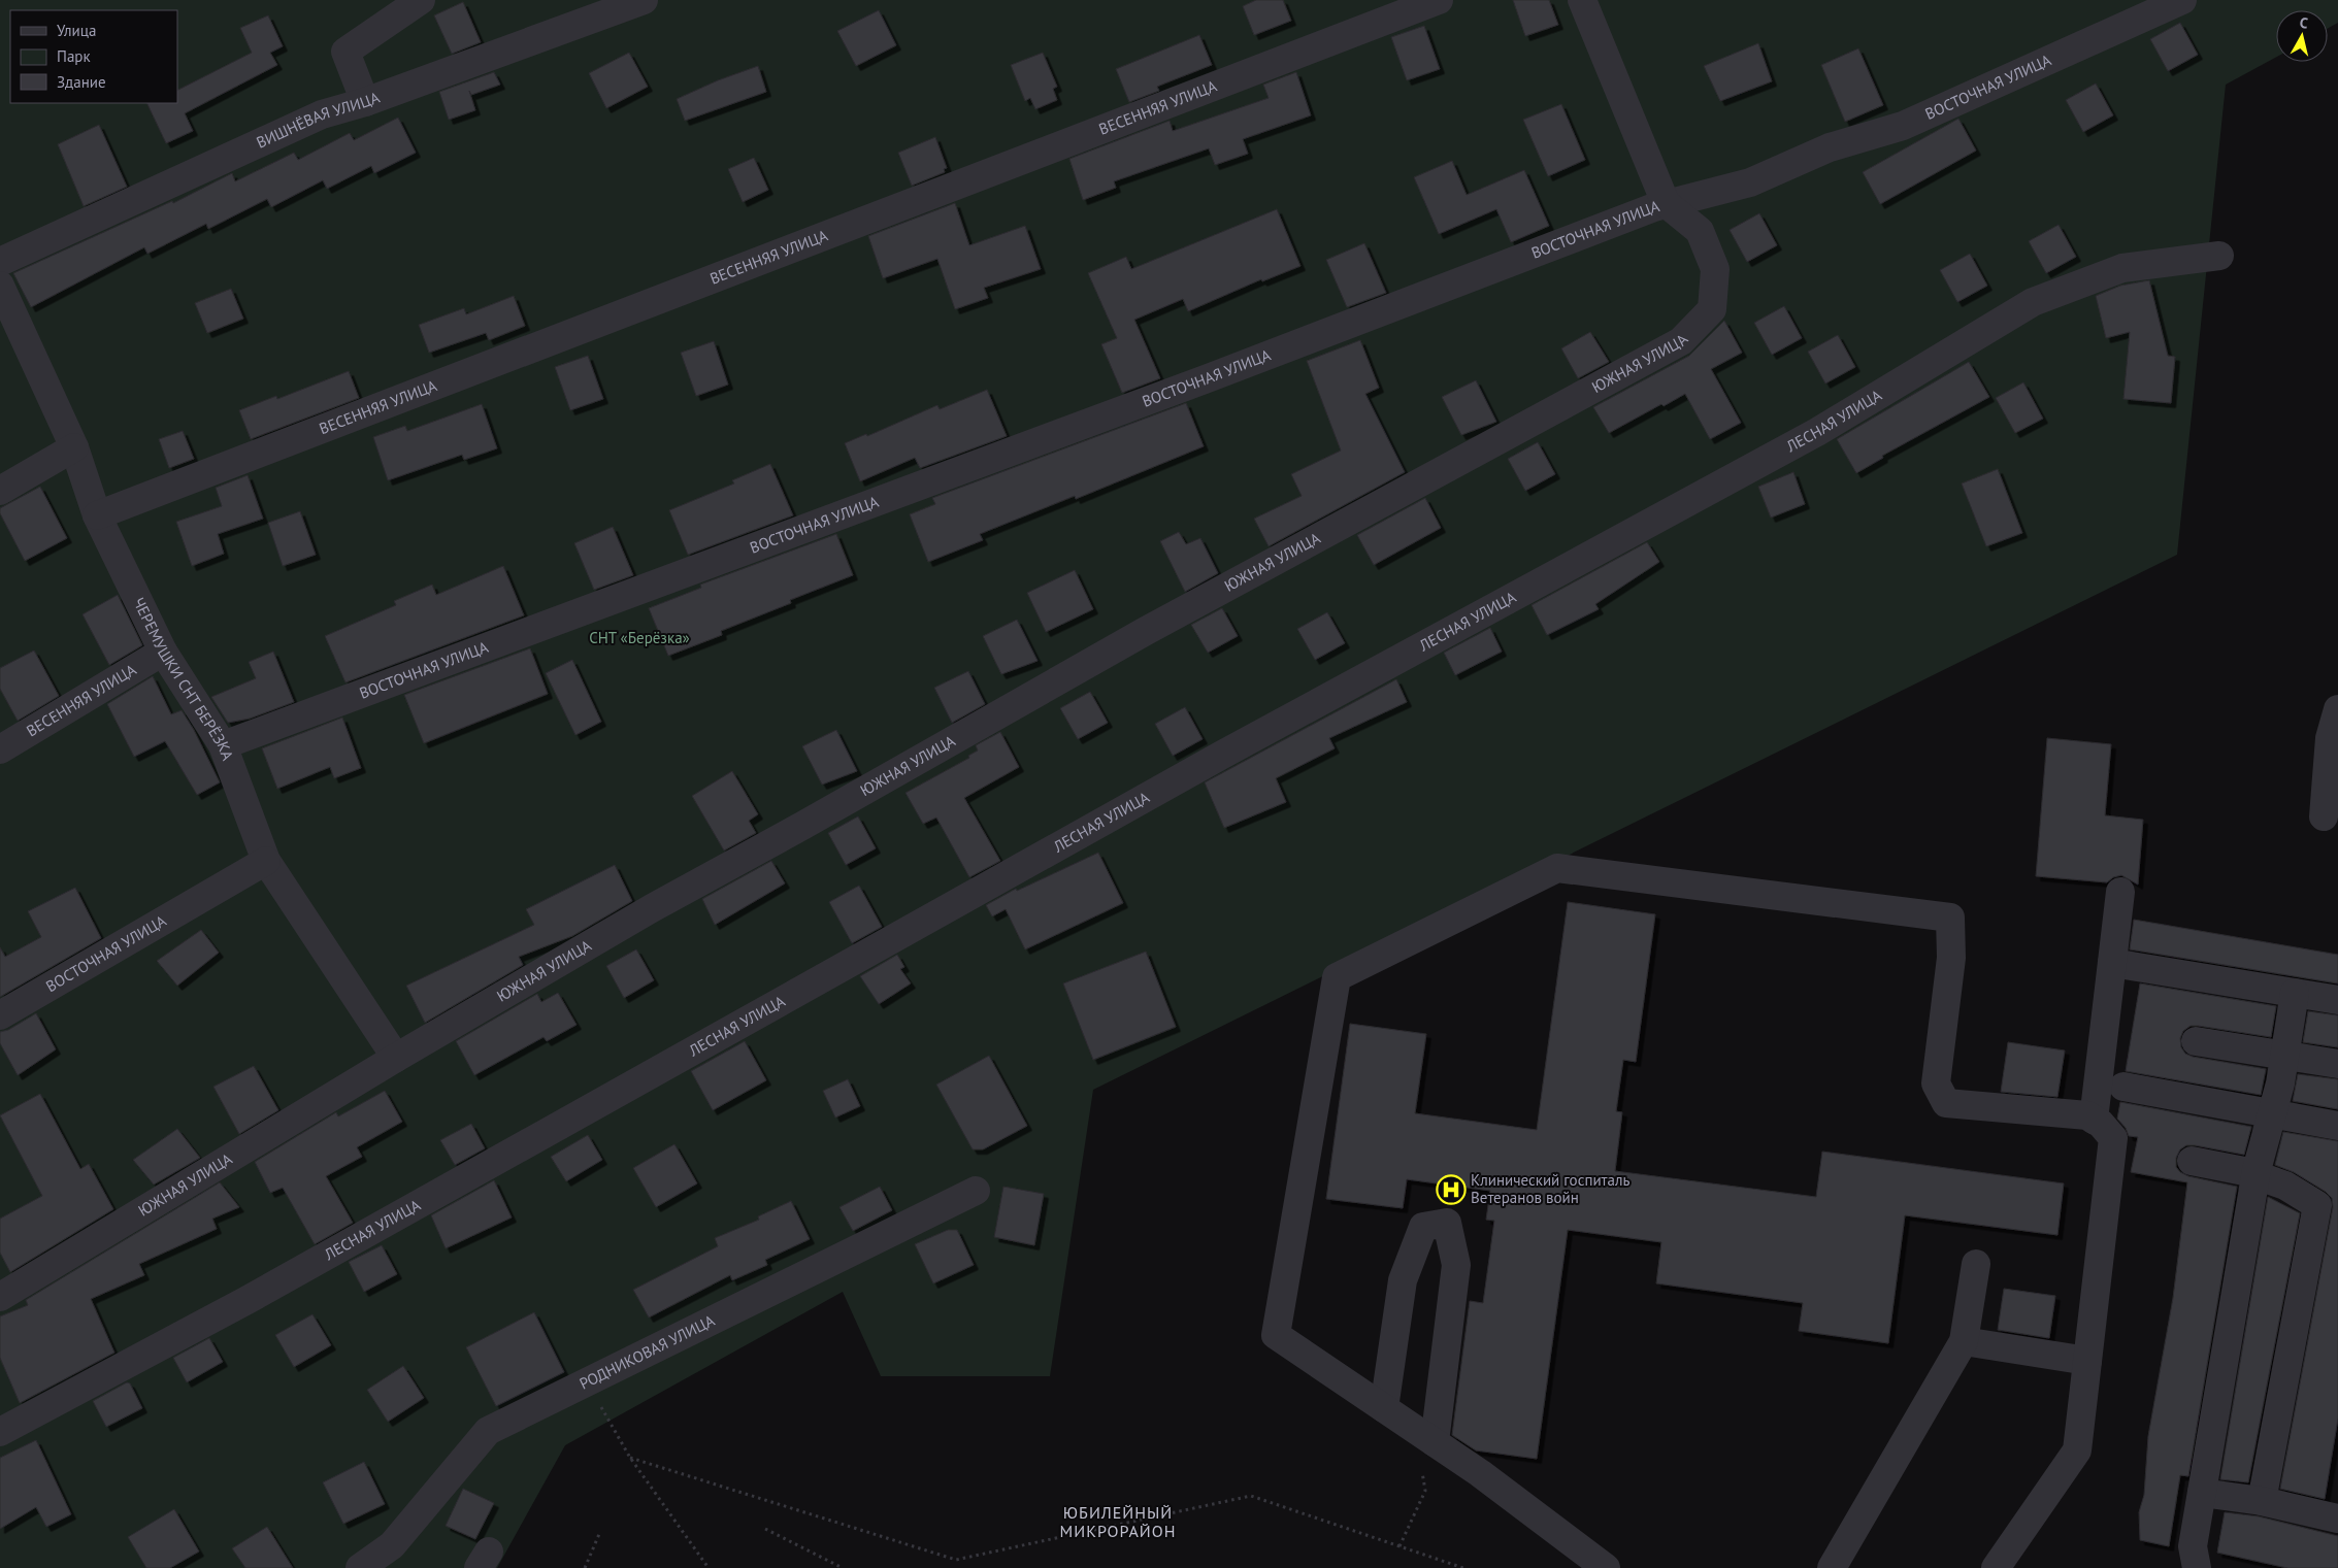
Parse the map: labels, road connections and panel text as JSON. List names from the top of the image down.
{
  "streets": {
    "street": [
      "ВОСТОЧНАЯ УЛИЦА",
      "ВЕСЕННЯЯ УЛИЦА",
      "ВИШНЁВАЯ УЛИЦА",
      "ЮЖНАЯ УЛИЦА",
      "ЛЕСНАЯ УЛИЦА",
      "ЧЕРЕМУШКИ СНТ БЕРЁЗКА",
      "РОДНИКОВАЯ УЛИЦА"
    ]
  },
  "crossings": [
    ["ВОСТОЧНАЯ УЛИЦА", "ЮЖНАЯ УЛИЦА"],
    ["ВОСТОЧНАЯ УЛИЦА", "ЧЕРЕМУШКИ СНТ БЕРЁЗКА"],
    ["ВЕСЕННЯЯ УЛИЦА", "ЧЕРЕМУШКИ СНТ БЕРЁЗКА"],
    ["ЮЖНАЯ УЛИЦА", "ЧЕРЕМУШКИ СНТ БЕРЁЗКА"]
  ],
  "districts": ["ЮБИЛЕЙНЫЙ МИКРОРАЙОН"],
  "parks": ["СНТ «Берёзка»"],
  "places": {
    "hospital": ["Клинический госпиталь Ветеранов войн"]
  },
  "legend": ["Улица", "Парк", "Здание"],
  "north": "top"
}
